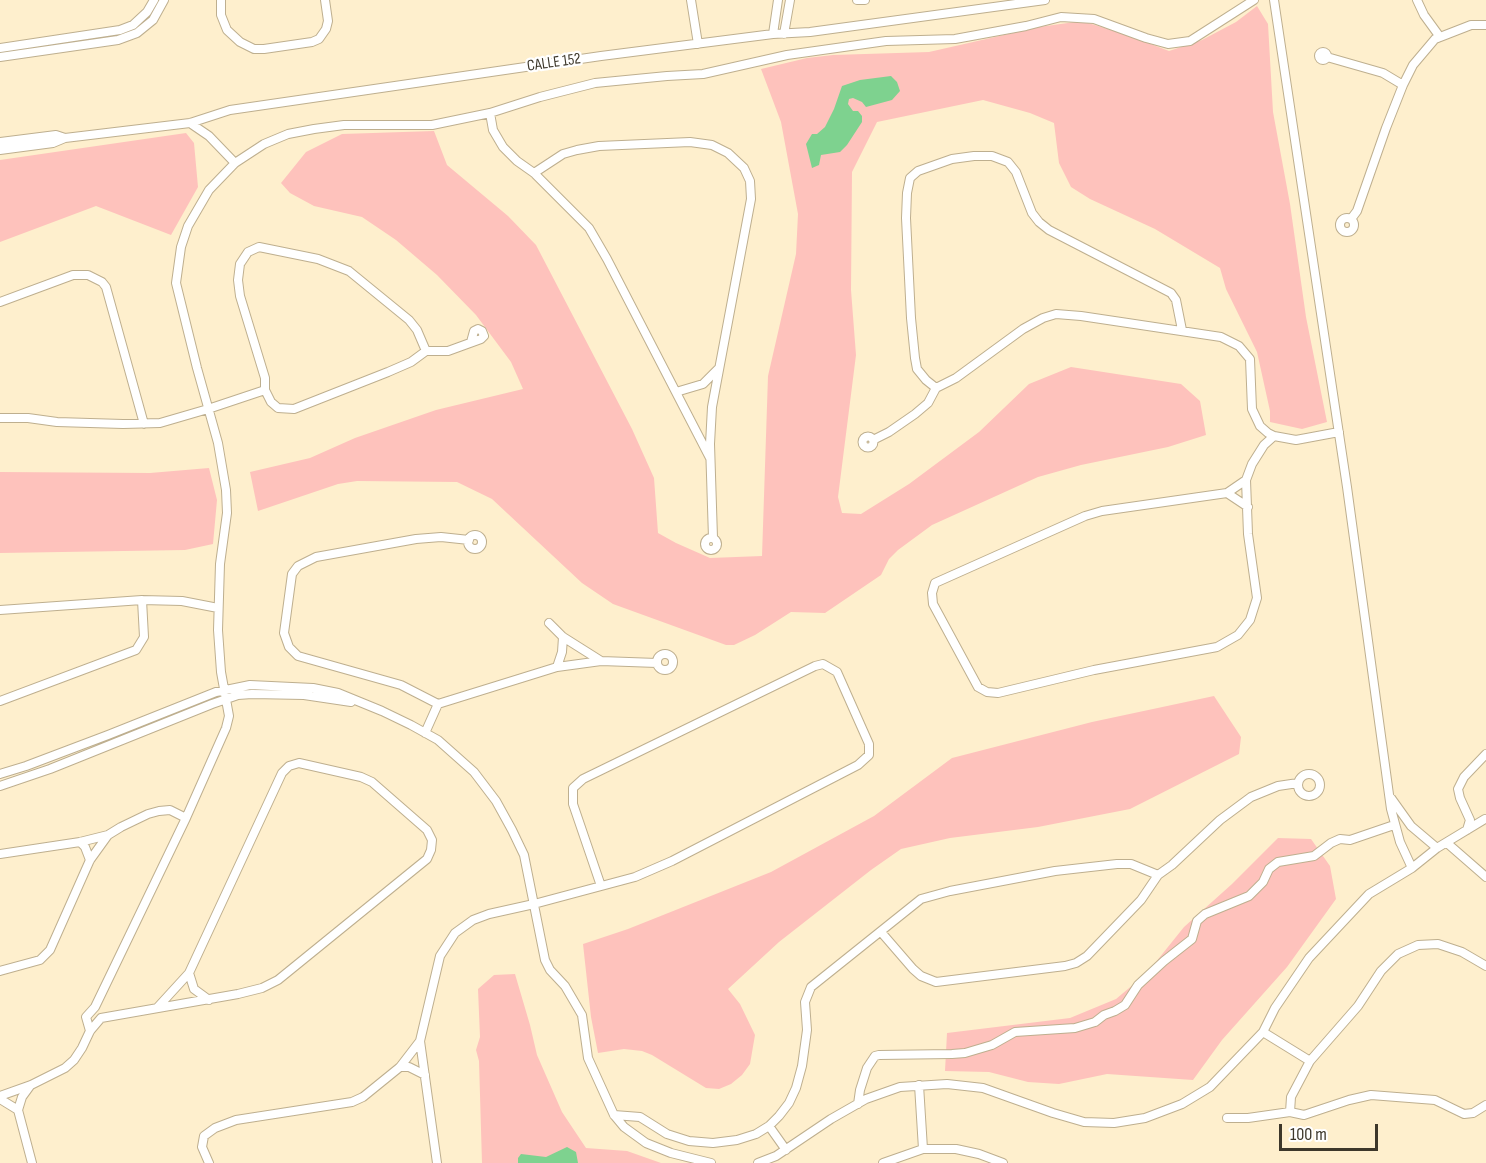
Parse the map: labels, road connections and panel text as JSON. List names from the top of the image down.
{
  "streets": {
    "street": ["CALLE 152"]
  },
  "scale_bar": "100 m"
}
